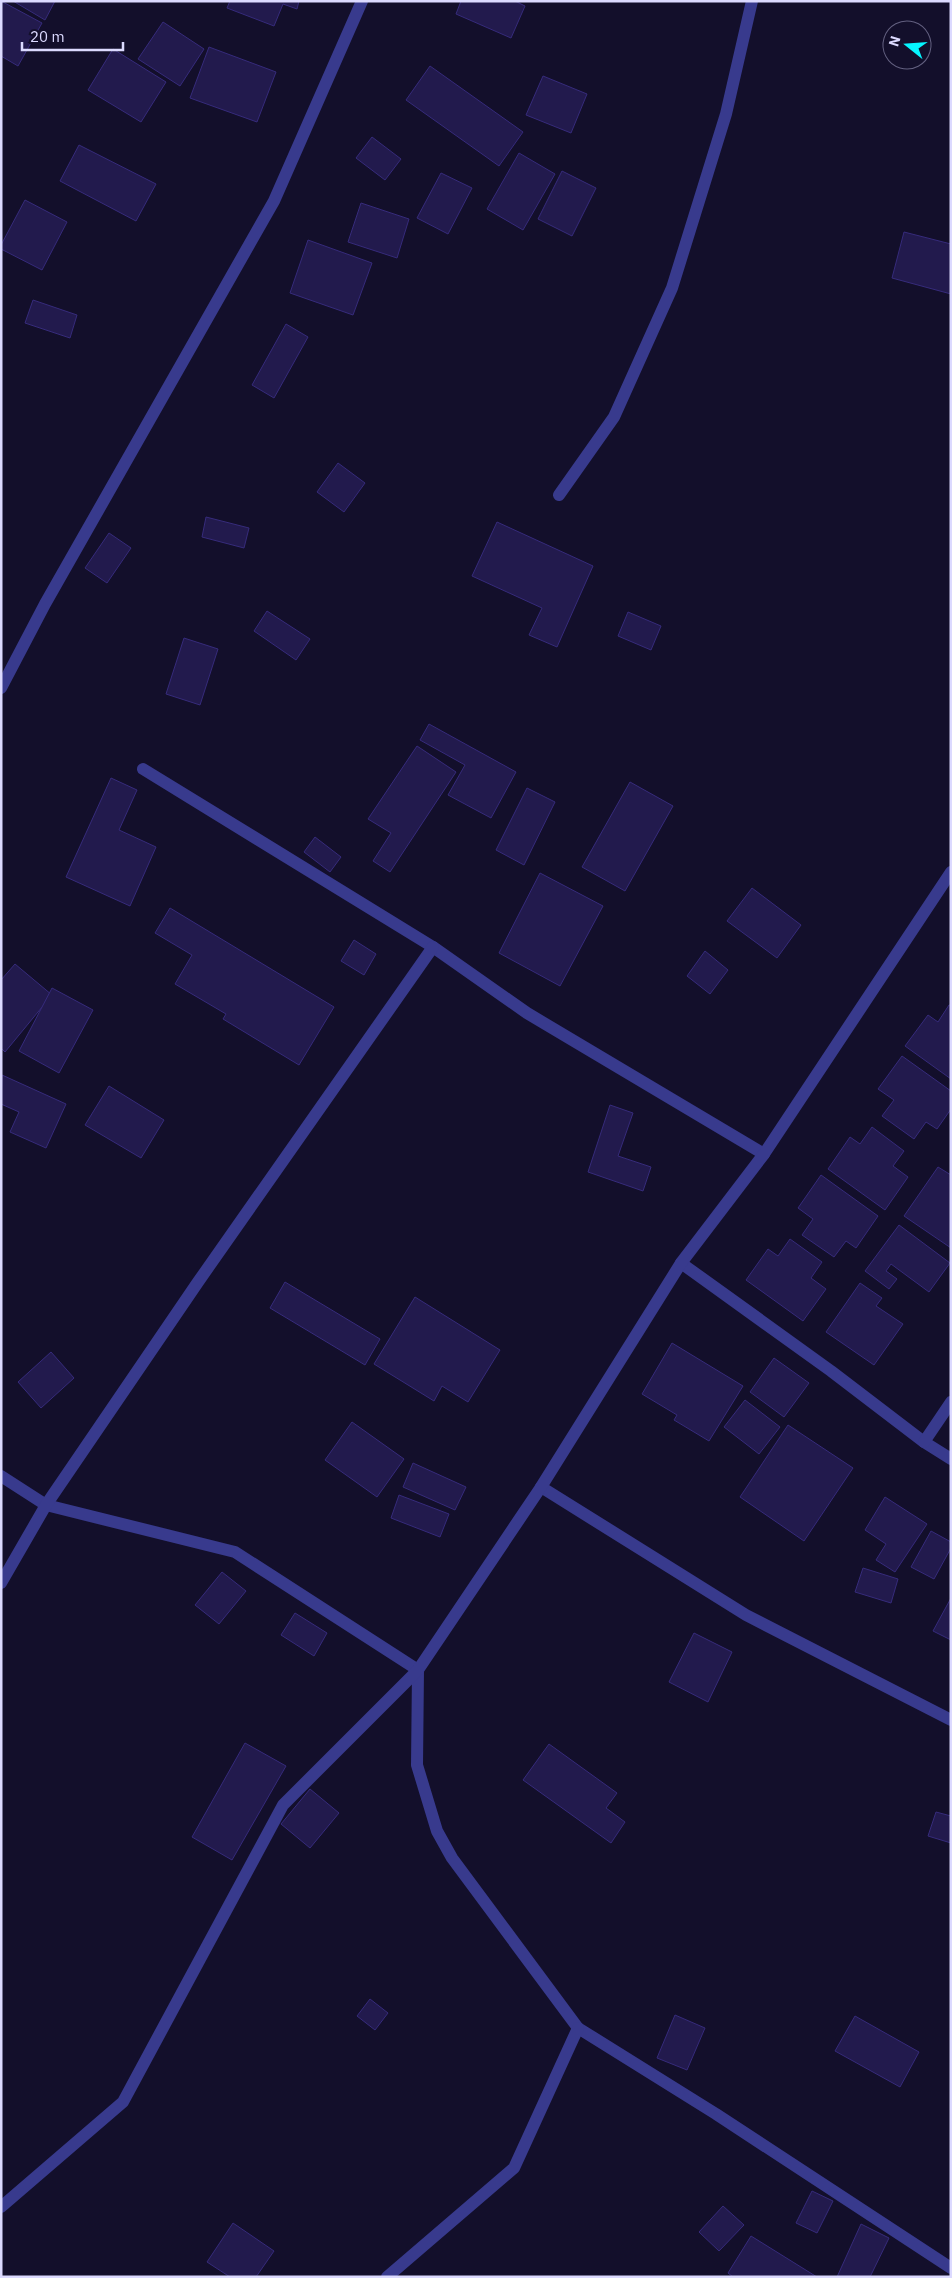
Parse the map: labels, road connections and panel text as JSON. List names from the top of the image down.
{
  "scale_bar": "20 m",
  "north": "left"
}
